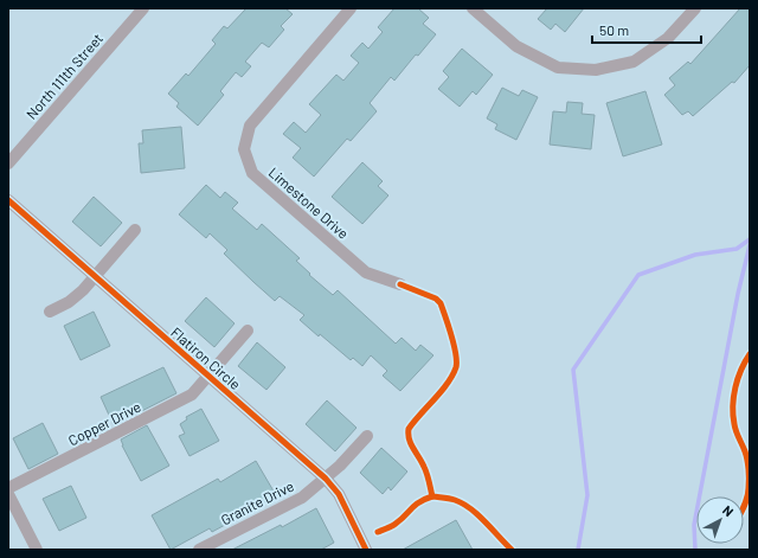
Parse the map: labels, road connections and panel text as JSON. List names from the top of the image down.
{
  "streets": {
    "street": [
      "North 111th Street",
      "Limestone Drive",
      "Flatiron Circle",
      "Copper Drive",
      "Granite Drive"
    ]
  },
  "crossings": [
    ["Flatiron Circle", "Copper Drive"],
    ["Flatiron Circle", "Granite Drive"]
  ],
  "scale_bar": "50 m",
  "north": "top right"
}
